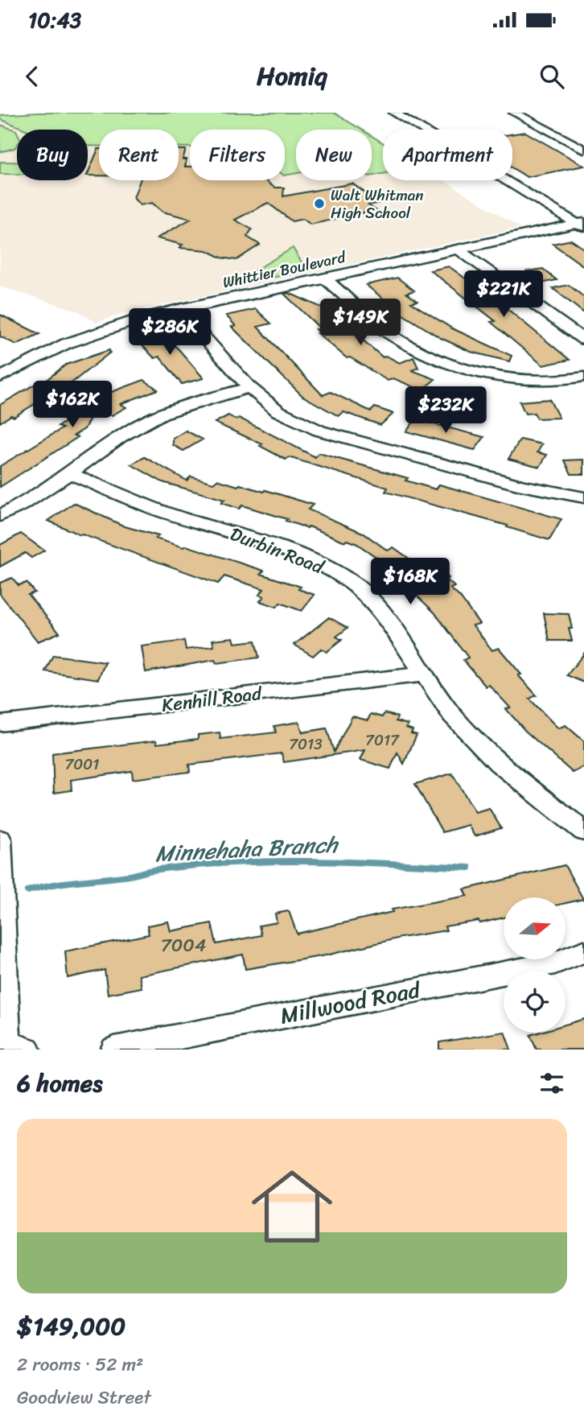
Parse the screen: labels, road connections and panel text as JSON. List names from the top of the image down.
{
  "streets": {
    "street": [
      "Whittier Boulevard",
      "Durbin Road",
      "Kenhill Road",
      "Millwood Road"
    ]
  },
  "crossings": [
    ["Durbin Road", "Kenhill Road"]
  ],
  "water": ["Minnehaha Branch"],
  "places": ["Walt Whitman High School"],
  "house_numbers": [
    "7017",
    "7013",
    "7001",
    "7004"
  ],
  "north": "right",
  "page": {
    "status": "10:43",
    "header": "Homiq",
    "chip": [
      "Buy",
      "Rent",
      "Filters",
      "New",
      "Apartment"
    ],
    "price": [
      "$221K",
      "$149K",
      "$286K",
      "$162K",
      "$232K",
      "$168K"
    ],
    "heading": "6 homes",
    "list": [
      {
        "name": "$149,000",
        "note": "2 rooms · 52 m² · Goodview Street"
      }
    ]
  }
}
